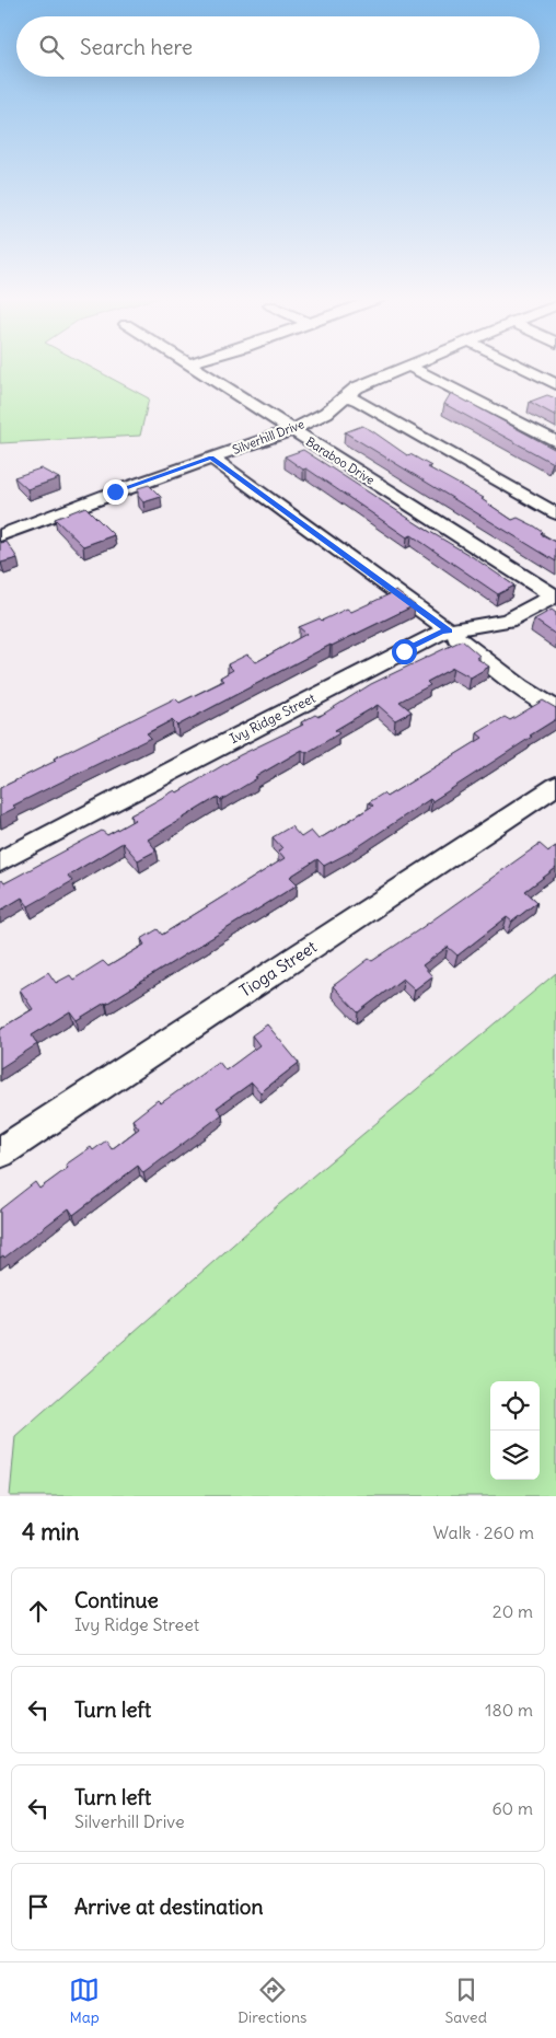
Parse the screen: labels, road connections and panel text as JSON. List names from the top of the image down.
{
  "streets": {
    "street": [
      "Silverhill Drive",
      "Baraboo Drive",
      "Ivy Ridge Street",
      "Tioga Street"
    ]
  },
  "crossings": [
    ["Silverhill Drive", "Baraboo Drive"],
    ["Baraboo Drive", "Ivy Ridge Street"]
  ],
  "page": {
    "search": "Search here",
    "heading": ["4 min", "Walk · 260 m"],
    "list": [
      ["Continue", "Ivy Ridge Street", "20 m"],
      ["Turn left", "180 m"],
      ["Turn left", "Silverhill Drive", "60 m"],
      "Arrive at destination"
    ],
    "nav": ["Map", "Directions", "Saved"]
  }
}
